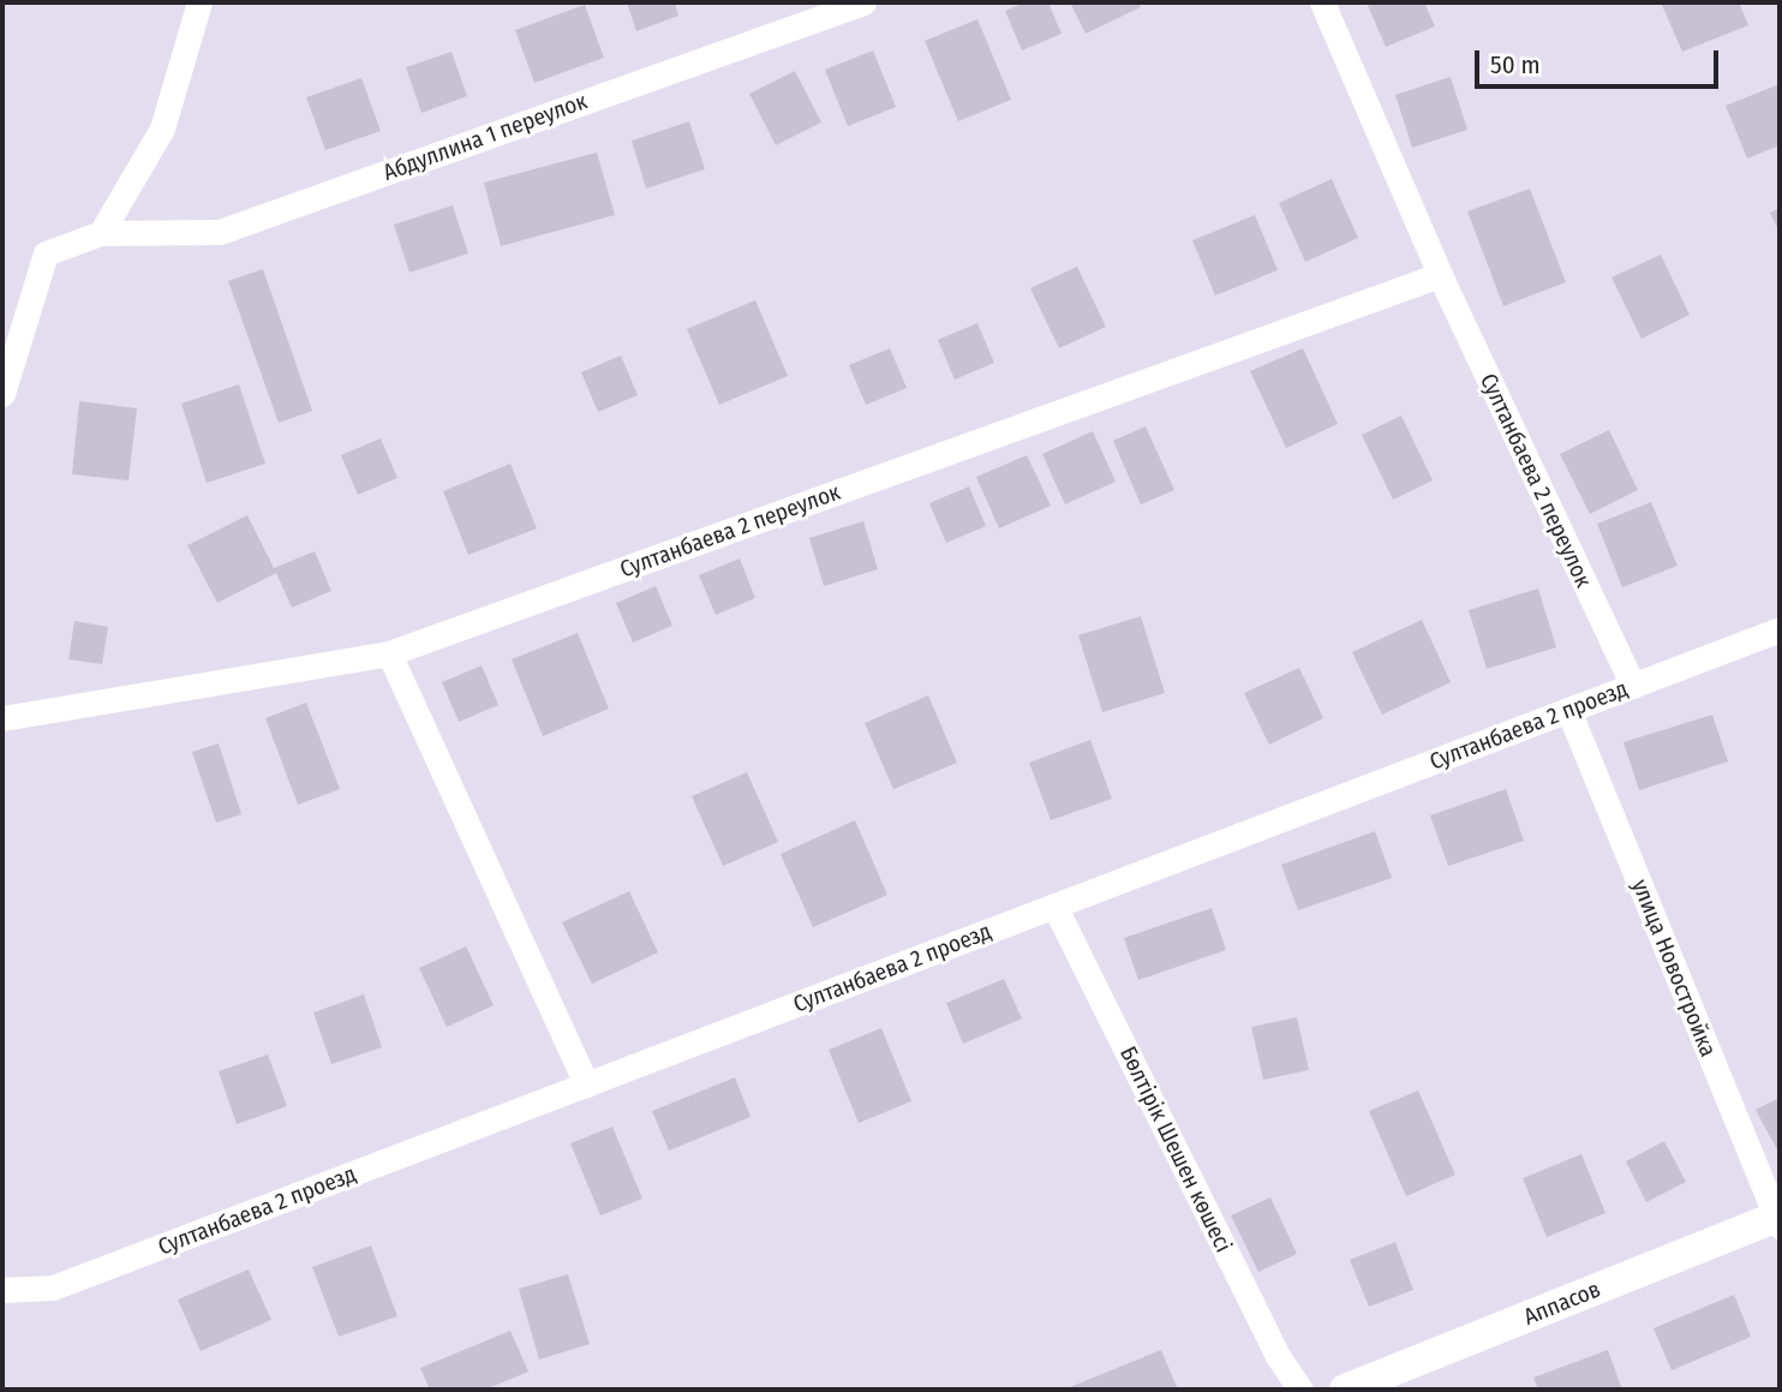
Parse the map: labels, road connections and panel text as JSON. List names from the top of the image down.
{
  "streets": {
    "street": [
      "Абдуллина 1 переулок",
      "Султанбаева 2 переулок",
      "Султанбаева 2 проезд",
      "улица Новостройка",
      "Бөлтірік Шешен көшесі",
      "Аппасов"
    ]
  },
  "crossings": [
    ["Султанбаева 2 переулок", "Султанбаева 2 проезд"],
    ["Султанбаева 2 проезд", "улица Новостройка"],
    ["Султанбаева 2 проезд", "Бөлтірік Шешен көшесі"],
    ["улица Новостройка", "Аппасов"]
  ],
  "scale_bar": "50 m"
}
